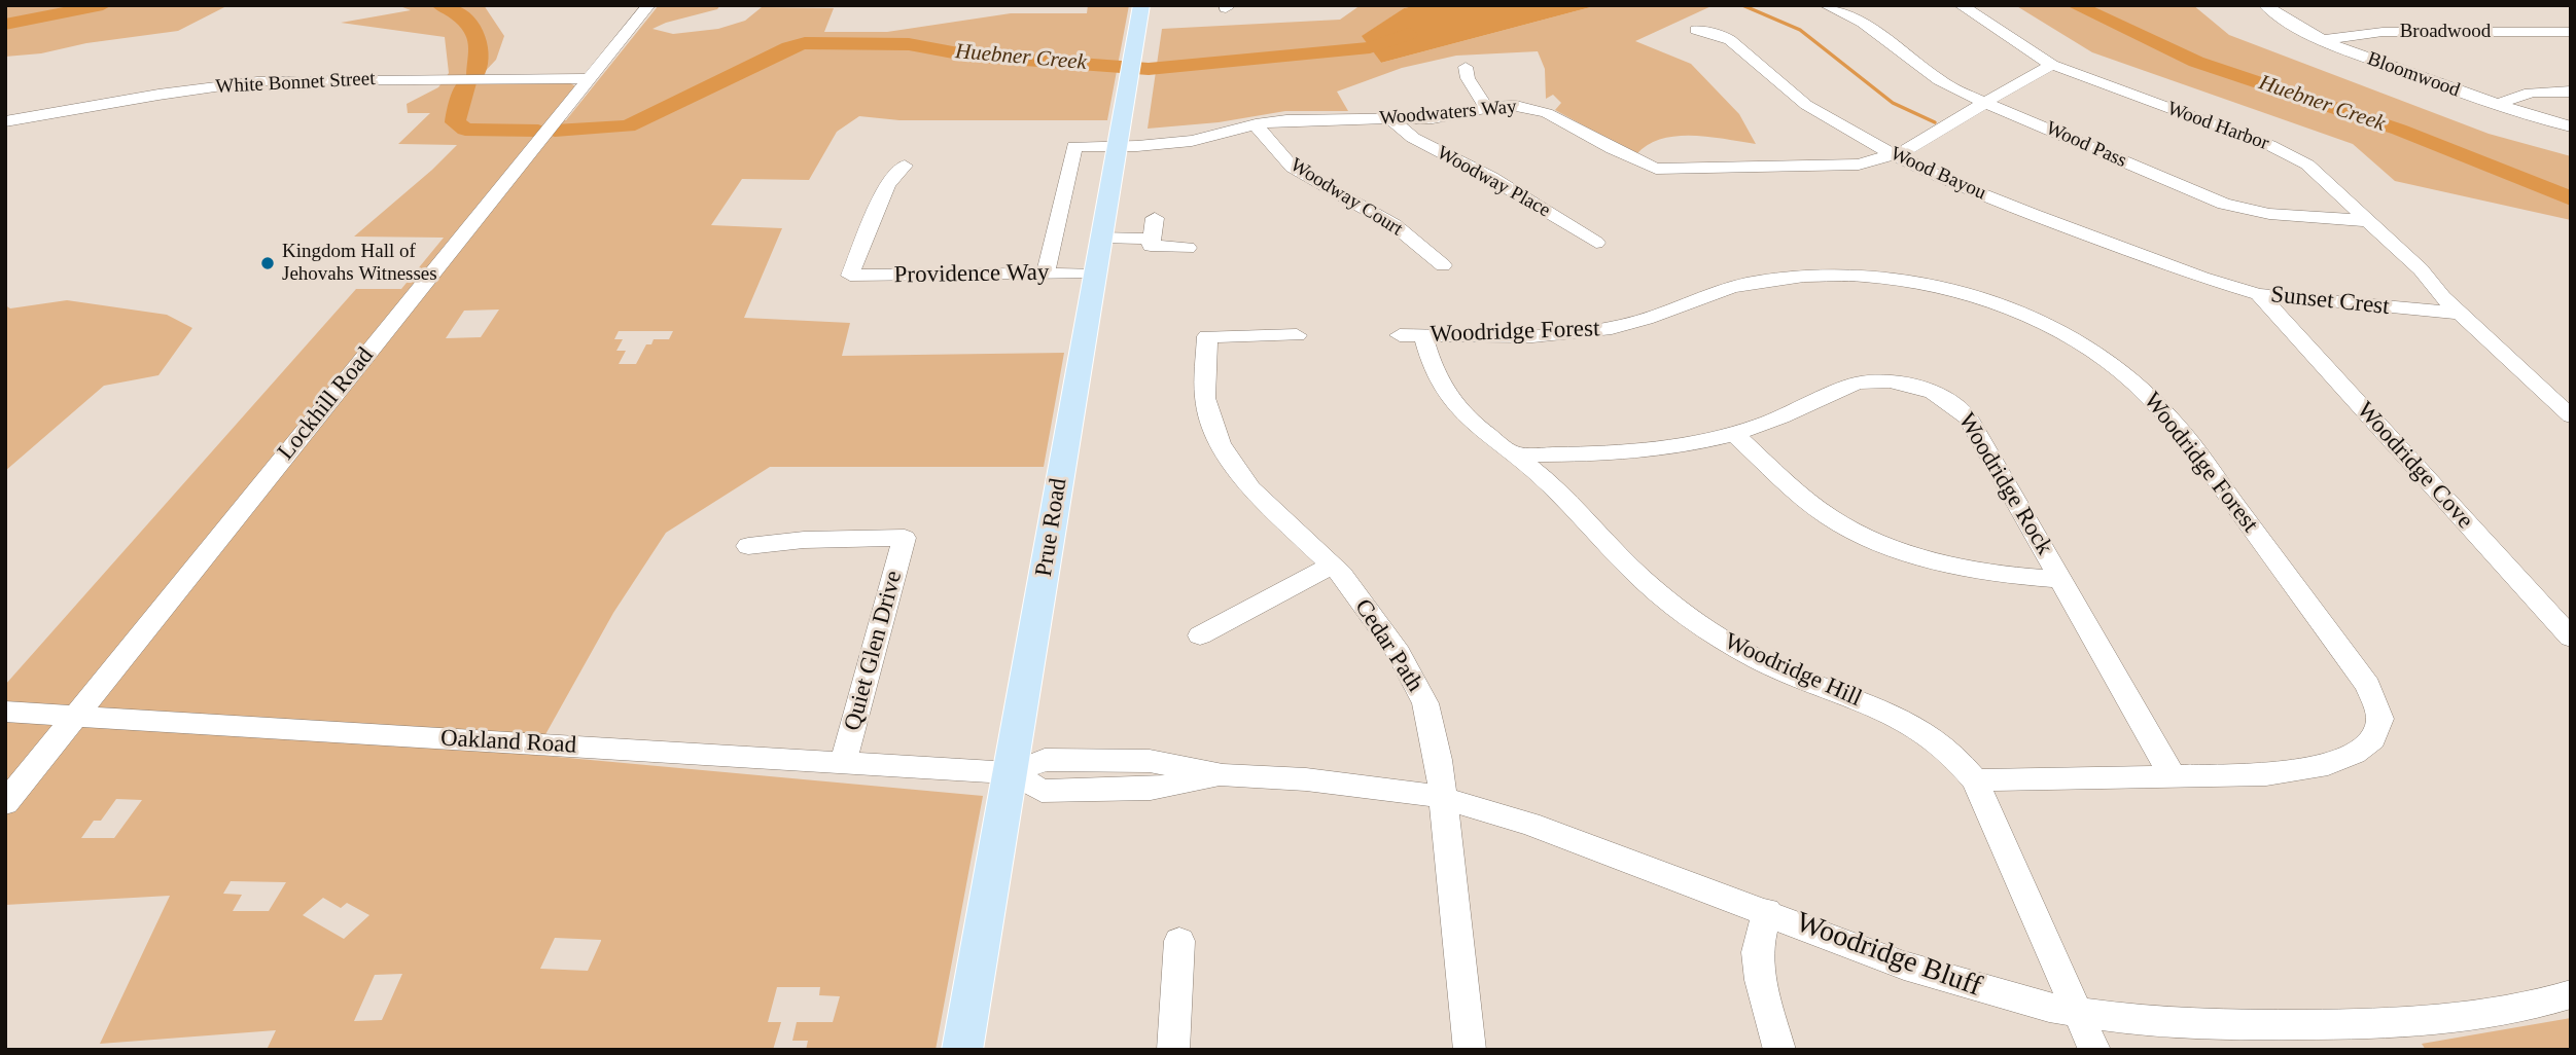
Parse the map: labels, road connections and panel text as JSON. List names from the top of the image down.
{
  "streets": {
    "main road": ["Prue Road"],
    "street": [
      "Broadwood",
      "Bloomwood",
      "White Bonnet Street",
      "Woodwaters Way",
      "Wood Harbor",
      "Wood Pass",
      "Wood Bayou",
      "Woodway Place",
      "Woodway Court",
      "Providence Way",
      "Sunset Crest",
      "Woodridge Forest",
      "Lockhill Road",
      "Woodridge Cove",
      "Woodridge Rock",
      "Cedar Path",
      "Quiet Glen Drive",
      "Woodridge Hill",
      "Oakland Road",
      "Woodridge Bluff"
    ]
  },
  "crossings": [
    ["Broadwood", "Bloomwood"],
    ["White Bonnet Street", "Lockhill Road"],
    ["Woodwaters Way", "Wood Harbor"],
    ["Woodwaters Way", "Wood Pass"],
    ["Woodwaters Way", "Wood Bayou"],
    ["Woodwaters Way", "Woodway Place"],
    ["Woodwaters Way", "Woodway Court"],
    ["Woodwaters Way", "Prue Road"],
    ["Wood Harbor", "Wood Pass"],
    ["Wood Harbor", "Sunset Crest"],
    ["Wood Bayou", "Sunset Crest"],
    ["Providence Way", "Prue Road"],
    ["Sunset Crest", "Woodridge Cove"],
    ["Woodridge Forest", "Woodridge Rock"],
    ["Woodridge Forest", "Woodridge Hill"],
    ["Lockhill Road", "Oakland Road"],
    ["Woodridge Rock", "Woodridge Hill"],
    ["Prue Road", "Oakland Road"],
    ["Prue Road", "Woodridge Bluff"],
    ["Cedar Path", "Woodridge Bluff"],
    ["Quiet Glen Drive", "Oakland Road"],
    ["Woodridge Hill", "Woodridge Bluff"],
    ["Oakland Road", "Woodridge Bluff"]
  ],
  "water": ["Huebner Creek"],
  "places": ["Kingdom Hall of Jehovahs Witnesses"]
}
